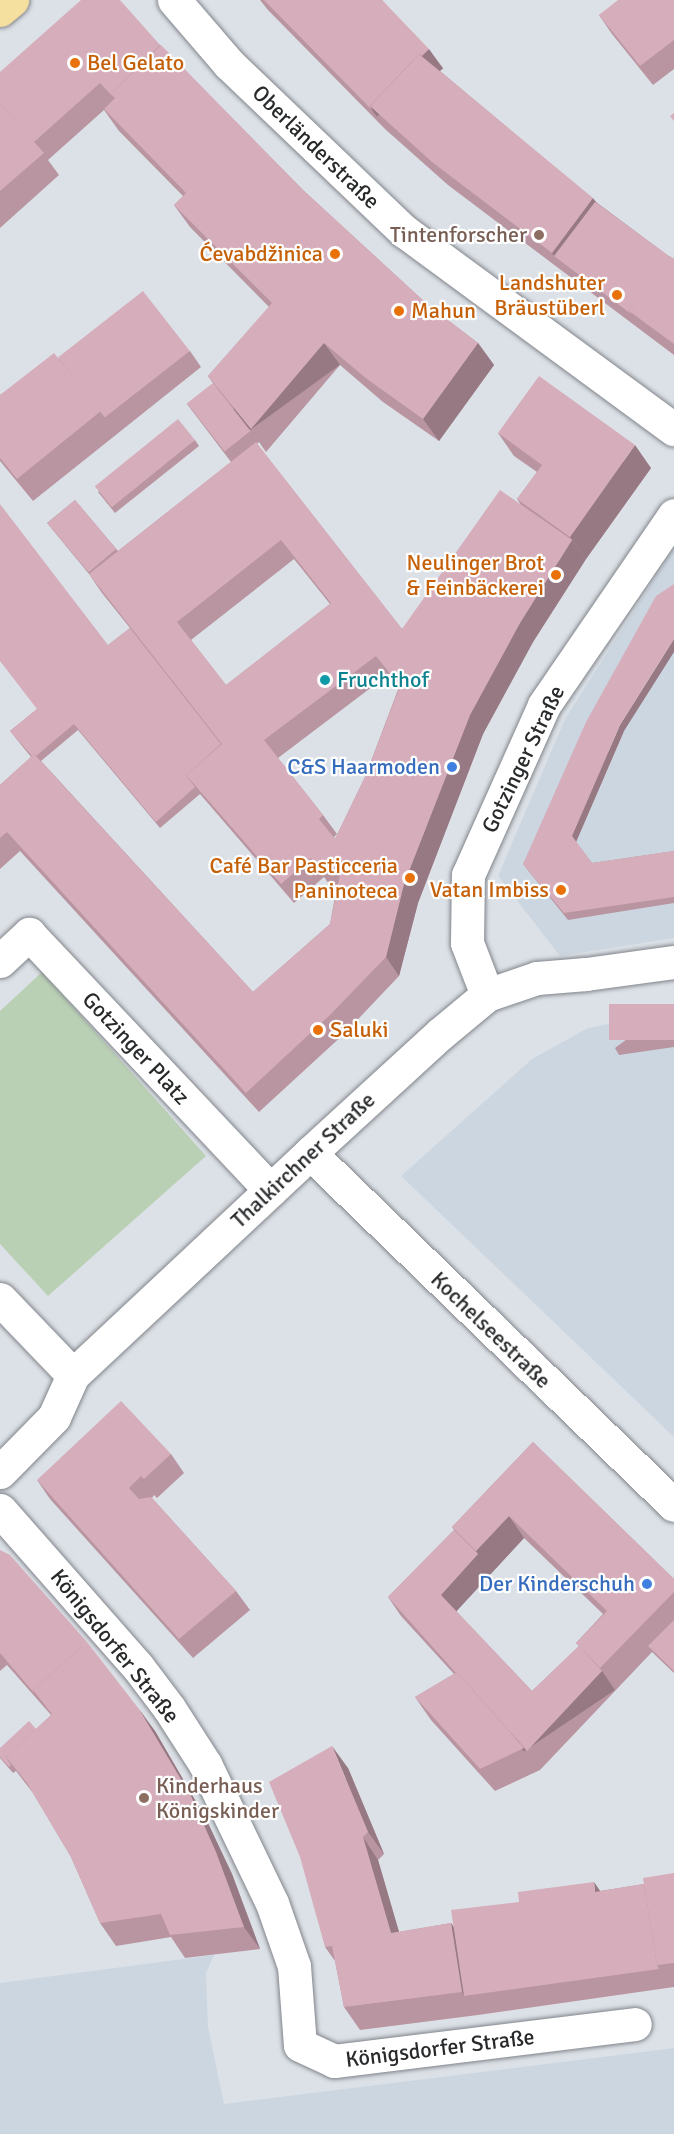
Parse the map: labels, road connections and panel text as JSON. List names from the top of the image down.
{
  "streets": {
    "street": [
      "Oberländerstraße",
      "Gotzinger Straße",
      "Gotzinger Platz",
      "Thalkirchner Straße",
      "Kochelseestraße",
      "Königsdorfer Straße"
    ]
  },
  "crossings": [
    ["Gotzinger Straße", "Thalkirchner Straße"],
    ["Gotzinger Platz", "Thalkirchner Straße"],
    ["Thalkirchner Straße", "Kochelseestraße"]
  ],
  "places": [
    "Bel Gelato",
    "Tintenforscher",
    "Ćevabdžinica",
    "Landshuter Bräustüberl",
    "Mahun",
    "Neulinger Brot & Feinbäckerei",
    "Fruchthof",
    "C&S Haarmoden",
    "Café Bar Pasticceria Paninoteca",
    "Vatan Imbiss",
    "Saluki",
    "Der Kinderschuh",
    "Kinderhaus Königskinder"
  ]
}
